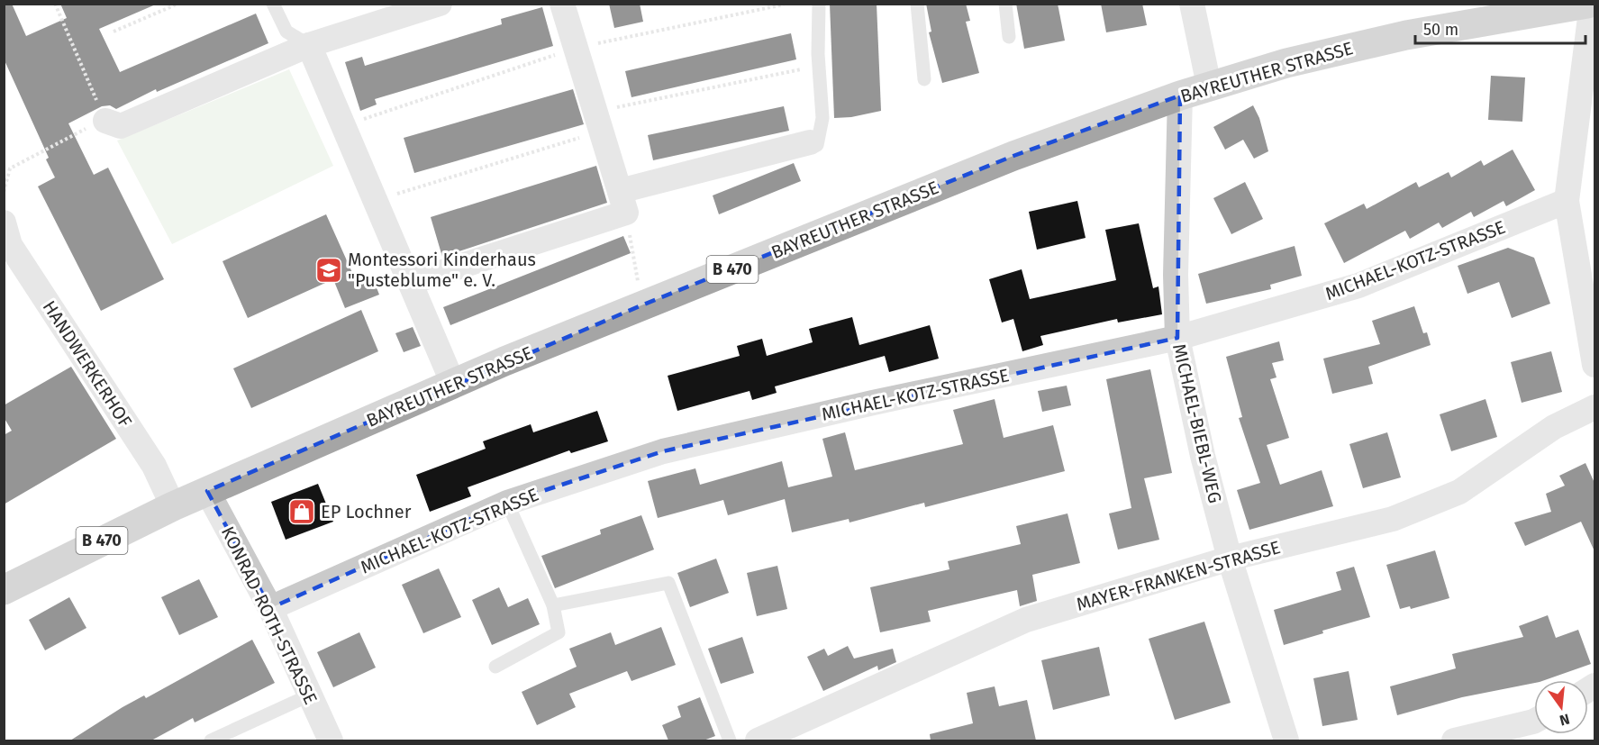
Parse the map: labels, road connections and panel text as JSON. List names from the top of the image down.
{
  "streets": {
    "main road": ["BAYREUTHER STRASSE", "B 470"],
    "street": [
      "MICHAEL-KOTZ-STRASSE",
      "HANDWERKERHOF",
      "MICHAEL-BIEBL-WEG",
      "MAYER-FRANKEN-STRASSE",
      "KONRAD-ROTH-STRASSE"
    ]
  },
  "crossings": [
    ["BAYREUTHER STRASSE", "HANDWERKERHOF"],
    ["BAYREUTHER STRASSE", "MICHAEL-BIEBL-WEG"],
    ["BAYREUTHER STRASSE", "KONRAD-ROTH-STRASSE"],
    ["MICHAEL-KOTZ-STRASSE", "MICHAEL-BIEBL-WEG"],
    ["MICHAEL-KOTZ-STRASSE", "KONRAD-ROTH-STRASSE"],
    ["MICHAEL-BIEBL-WEG", "MAYER-FRANKEN-STRASSE"]
  ],
  "places": {
    "school or university": ["Montessori Kinderhaus \"Pusteblume\" e. V."],
    "shop": ["EP Lochner"]
  },
  "scale_bar": "50 m",
  "north": "bottom"
}
